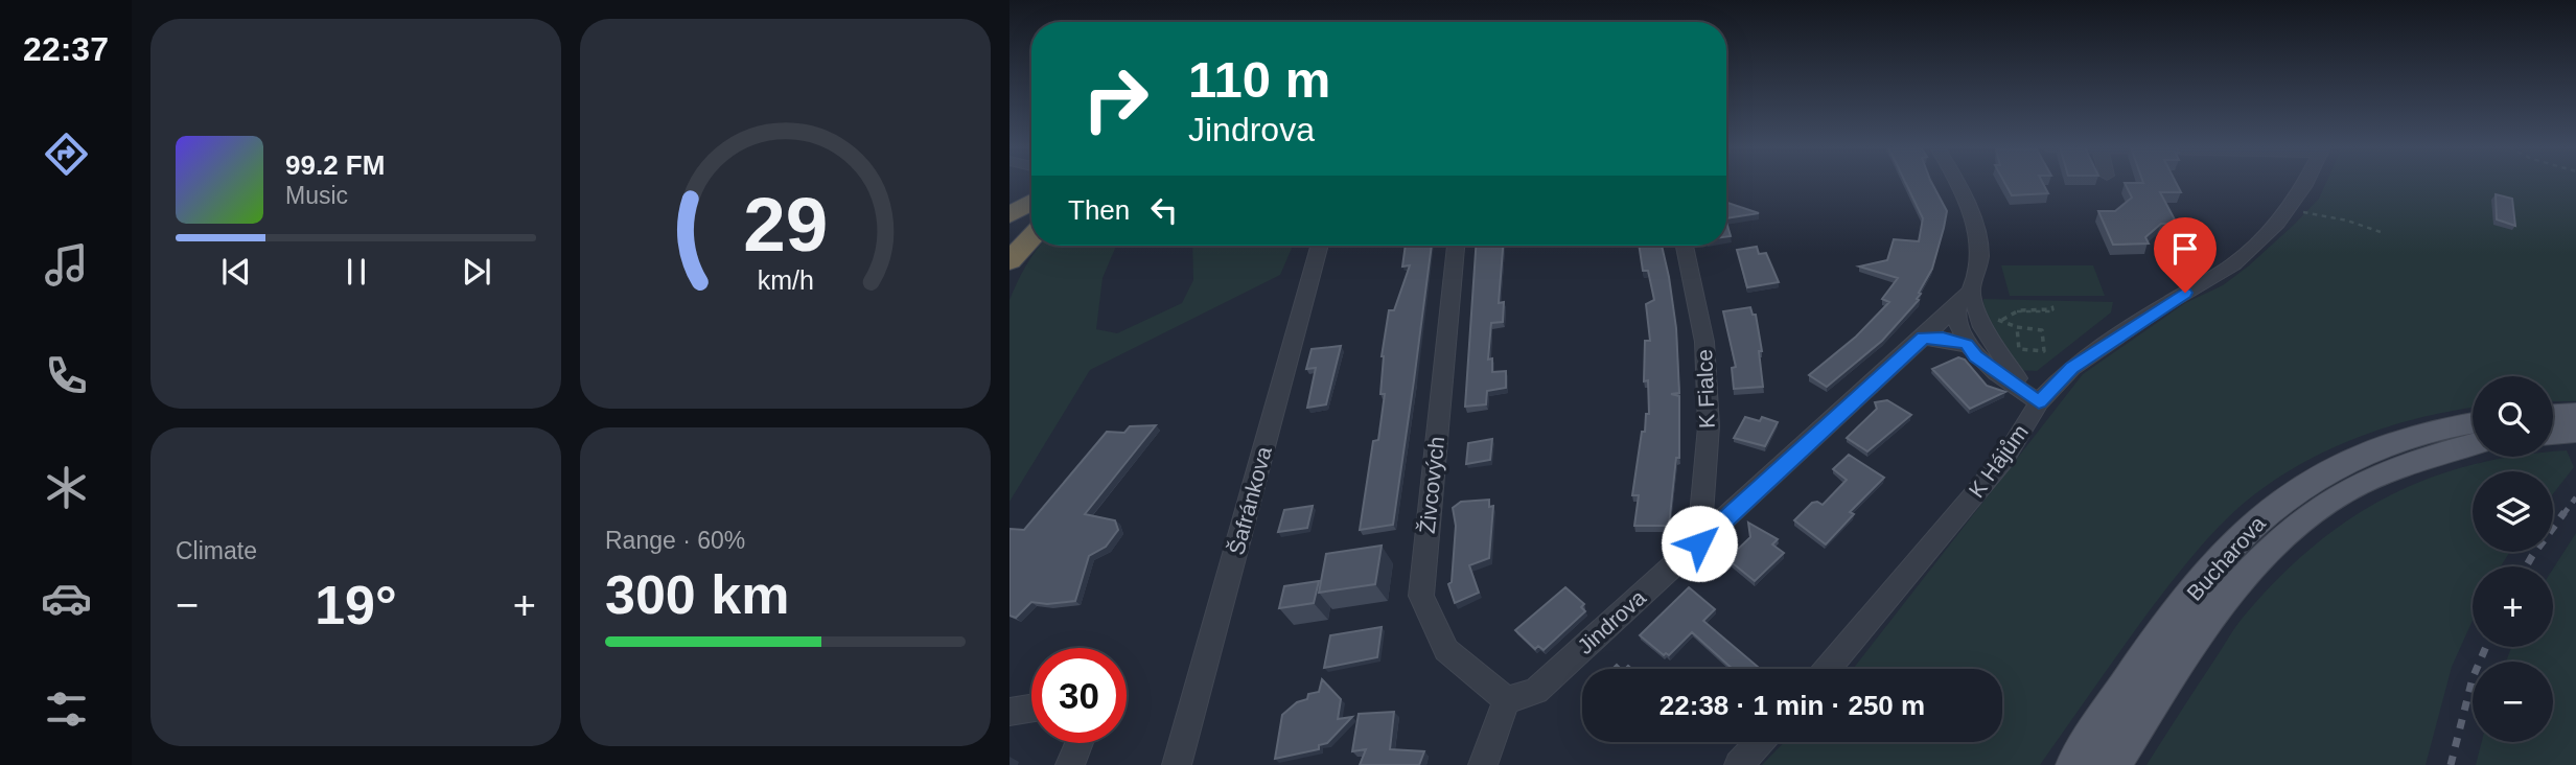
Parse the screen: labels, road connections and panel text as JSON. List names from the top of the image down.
{
  "streets": {
    "main road": ["Bucharova"],
    "street": [
      "K Fialce",
      "K Hájům",
      "Živcových",
      "Šafránkova",
      "Jindrova"
    ]
  },
  "crossings": [
    ["K Fialce", "Jindrova"],
    ["Živcových", "Jindrova"]
  ],
  "page": {
    "tabs": "22:37",
    "turn": ["110 m", "Jindrova"],
    "song": ["99.2 FM", "Music"],
    "then": "Then",
    "map_buttons": ["+", "−"],
    "tile": [
      "Climate",
      ["Range · 60%", "300 km"]
    ],
    "heat": ["−", "19°", "+"],
    "limit": "30",
    "trip": "22:38 · 1 min · 250 m",
    "gauge": ["29", "km/h"]
  }
}
